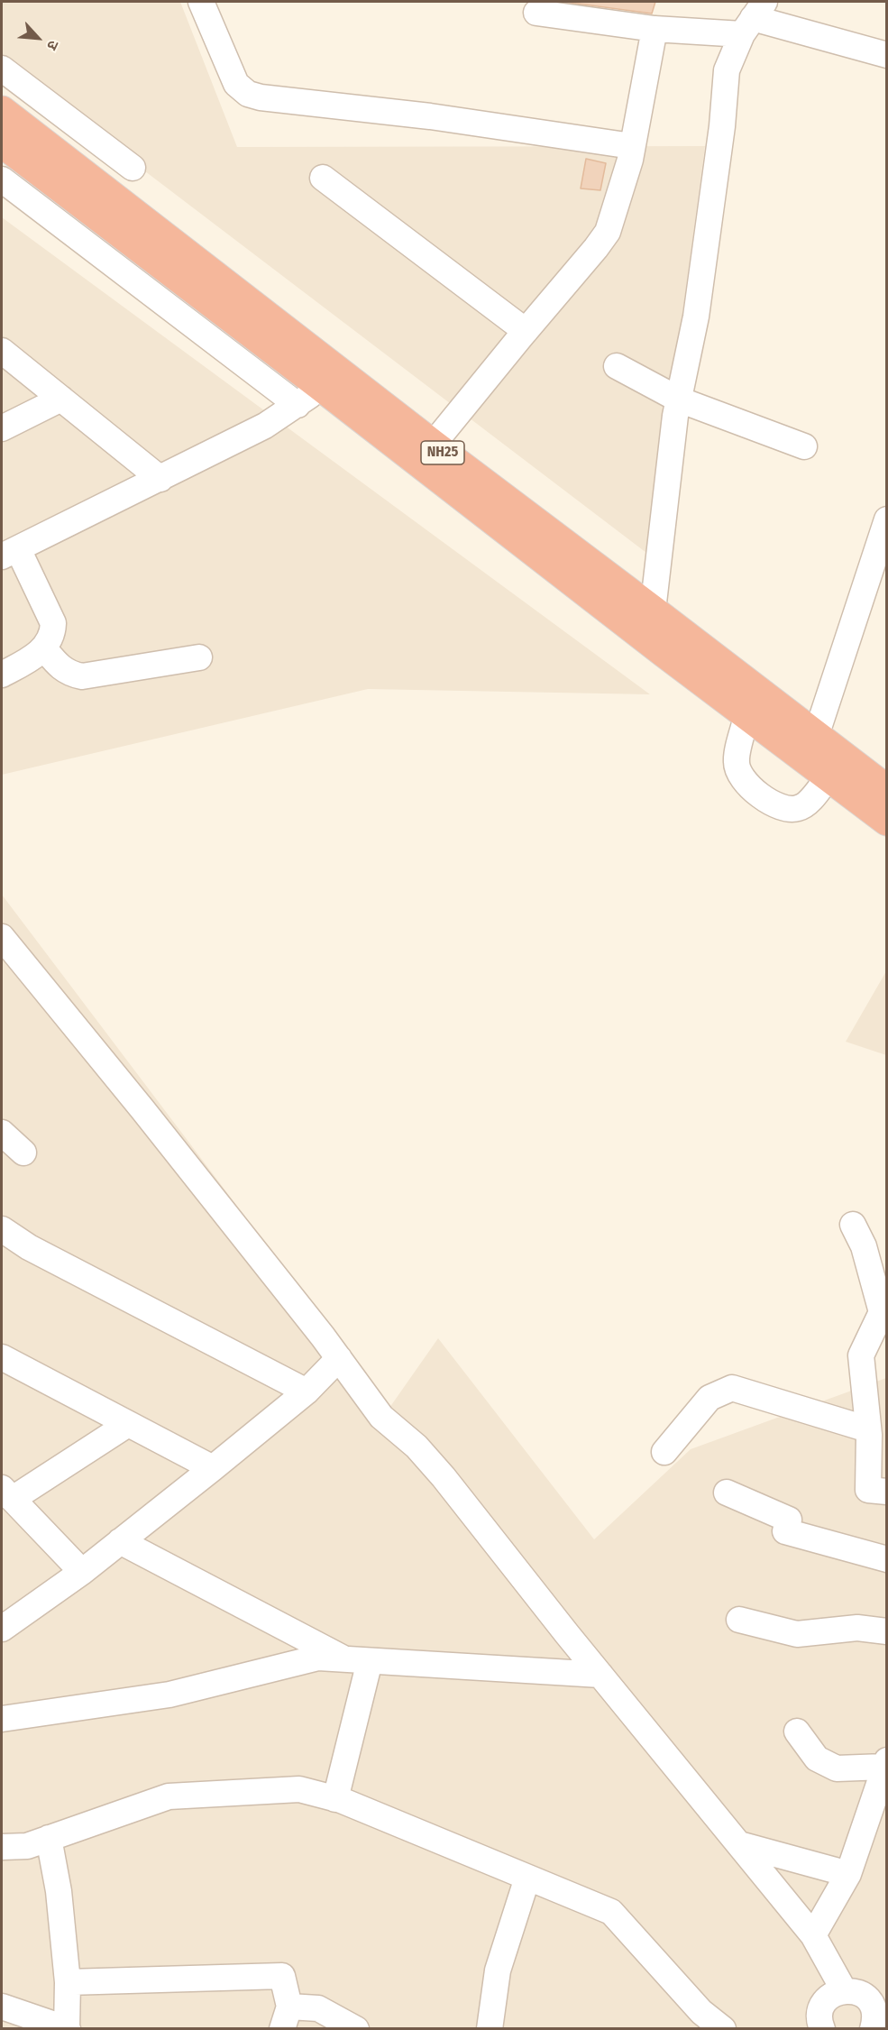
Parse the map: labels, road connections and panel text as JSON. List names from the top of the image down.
{
  "streets": {
    "highway": ["NH25"]
  },
  "north": "bottom right"
}
